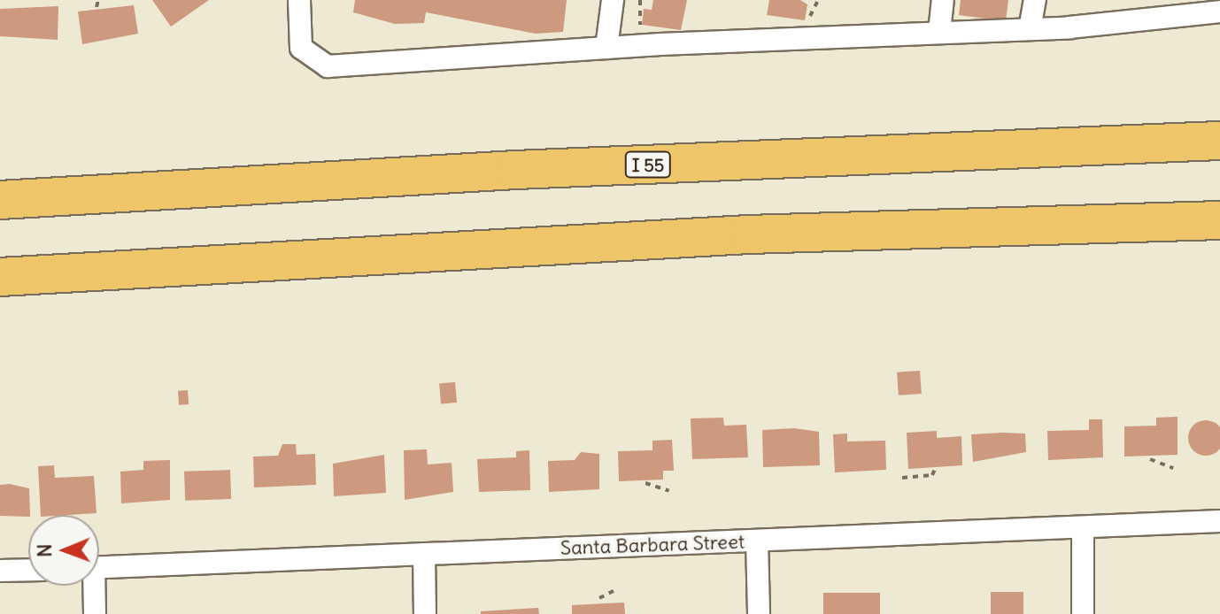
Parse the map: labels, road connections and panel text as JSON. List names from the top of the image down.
{
  "streets": {
    "highway": ["I 55"],
    "street": ["Santa Barbara Street"]
  },
  "north": "left"
}
